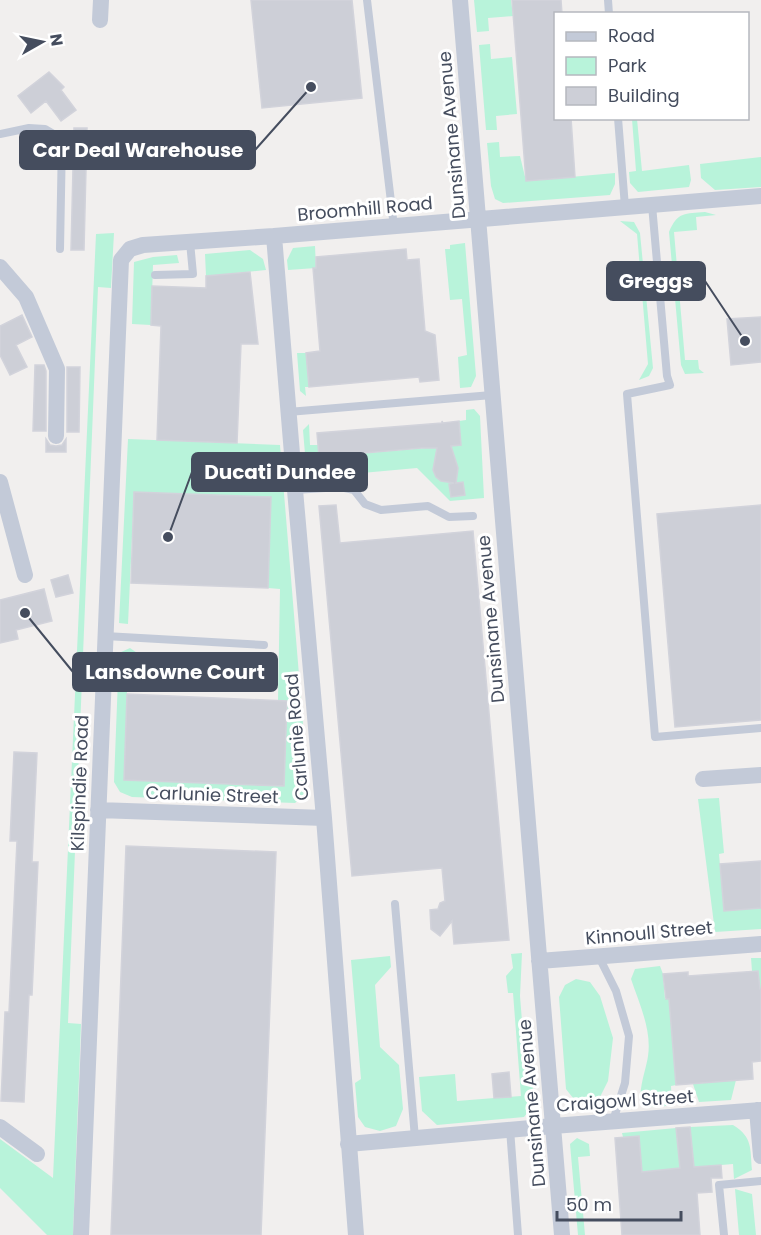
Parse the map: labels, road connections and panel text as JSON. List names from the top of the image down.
{
  "streets": {
    "street": [
      "Dunsinane Avenue",
      "Broomhill Road",
      "Carlunie Road",
      "Kilspindie Road",
      "Carlunie Street",
      "Kinnoull Street",
      "Craigowl Street"
    ]
  },
  "crossings": [
    ["Dunsinane Avenue", "Broomhill Road"],
    ["Dunsinane Avenue", "Kinnoull Street"],
    ["Dunsinane Avenue", "Craigowl Street"],
    ["Broomhill Road", "Carlunie Road"],
    ["Broomhill Road", "Kilspindie Road"],
    ["Carlunie Road", "Carlunie Street"],
    ["Carlunie Road", "Craigowl Street"],
    ["Kilspindie Road", "Carlunie Street"]
  ],
  "places": [
    "Car Deal Warehouse",
    "Greggs",
    "Ducati Dundee",
    "Lansdowne Court"
  ],
  "legend": ["Road", "Park", "Building"],
  "scale_bar": "50 m",
  "north": "right"
}
